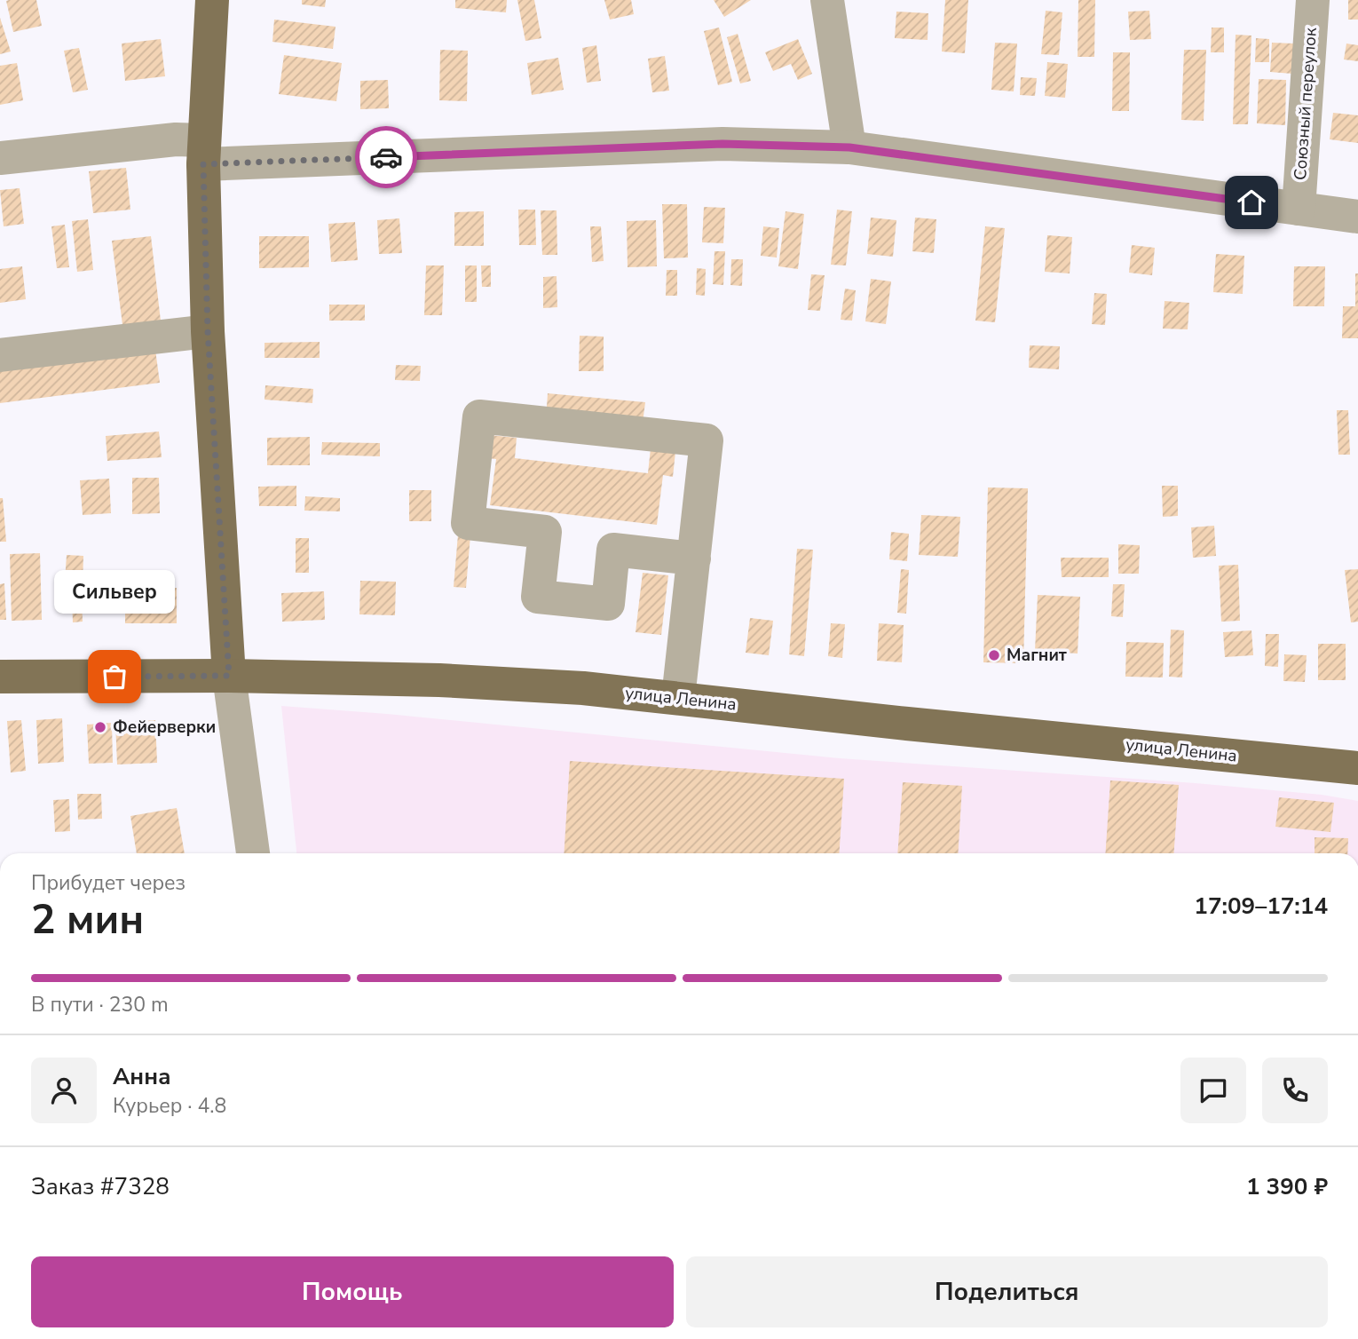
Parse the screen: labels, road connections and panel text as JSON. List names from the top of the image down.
{
  "streets": {
    "main road": ["улица Ленина"],
    "street": ["Союзный переулок"]
  },
  "places": ["Магнит", "Сильвер", "Фейерверки"],
  "page": {
    "bubble": "Сильвер",
    "heading": ["2 мин", "Прибудет через", "17:09–17:14"],
    "panel": [
      "Анна",
      "Курьер · 4.8",
      "Заказ #7328",
      "1 390 ₽"
    ],
    "bar": "В пути · 230 m",
    "buttons": ["Помощь", "Поделиться"]
  }
}
